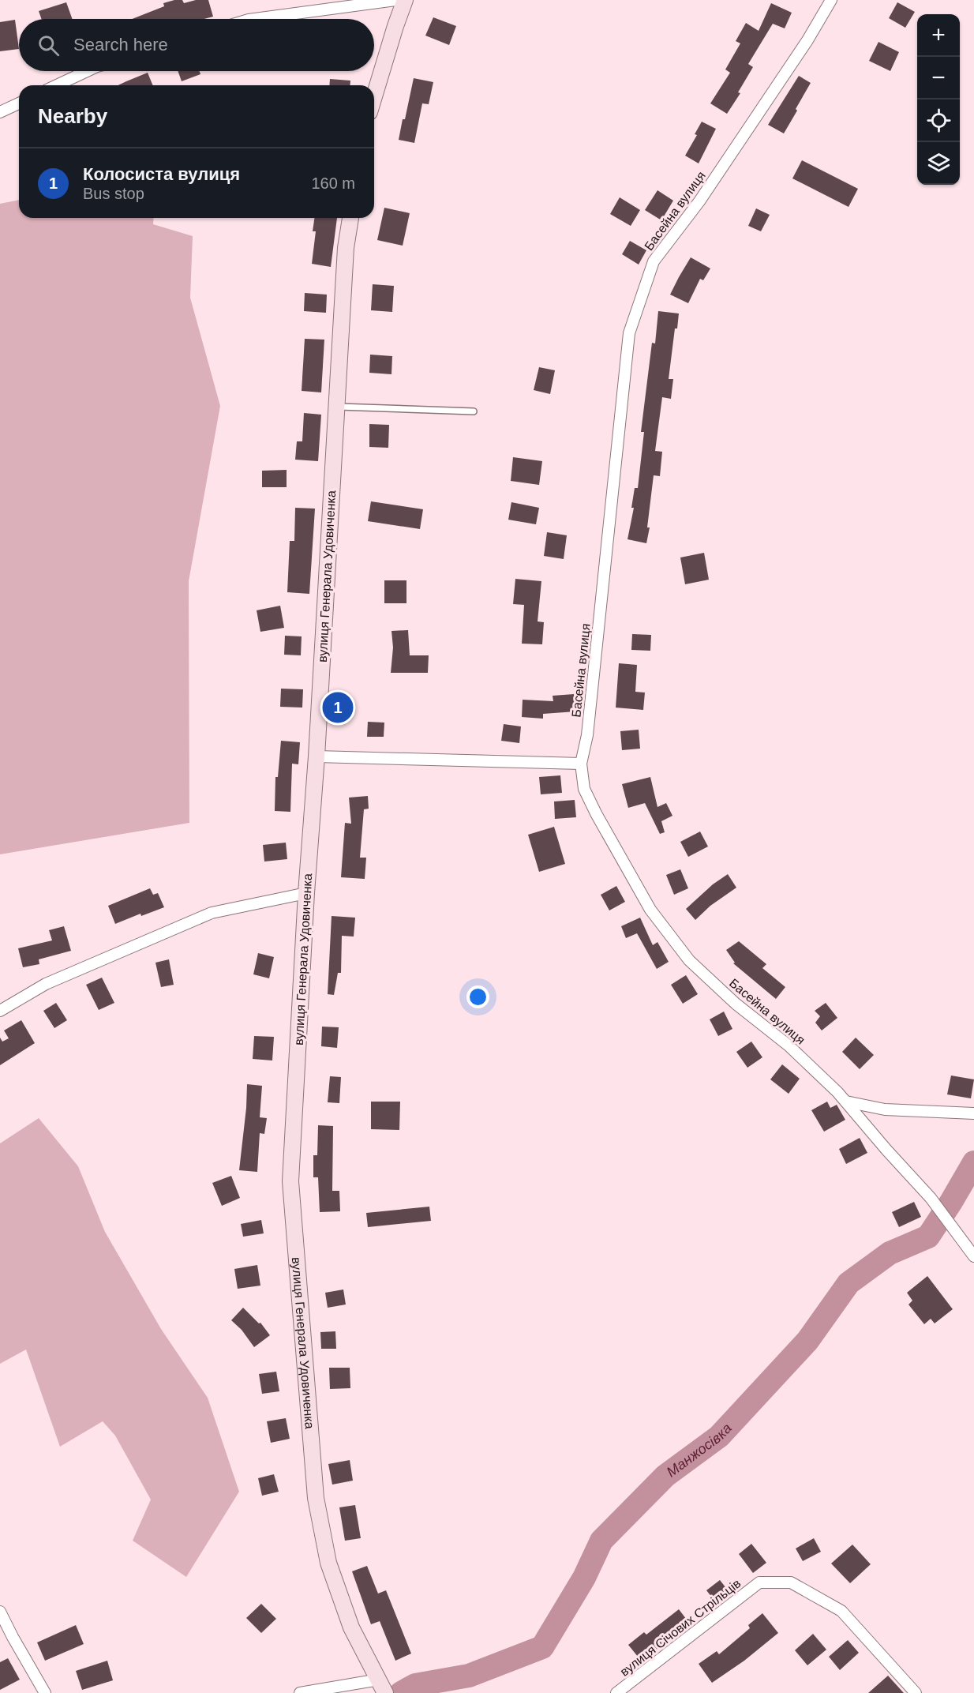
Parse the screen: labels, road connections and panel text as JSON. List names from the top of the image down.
{
  "streets": {
    "main road": ["вулиця Генерала Удовиченка"],
    "street": ["Басейна вулиця", "вулиця Січових Стрільців"]
  },
  "water": ["Манжосівка"],
  "page": {
    "map_buttons": ["+", "−"],
    "search": "Search here",
    "heading": "Nearby",
    "list": [
      {
        "mark": "1",
        "name": "Колосиста вулиця",
        "note": "Bus stop",
        "value": "160 m"
      }
    ],
    "pins": "1"
  }
}
